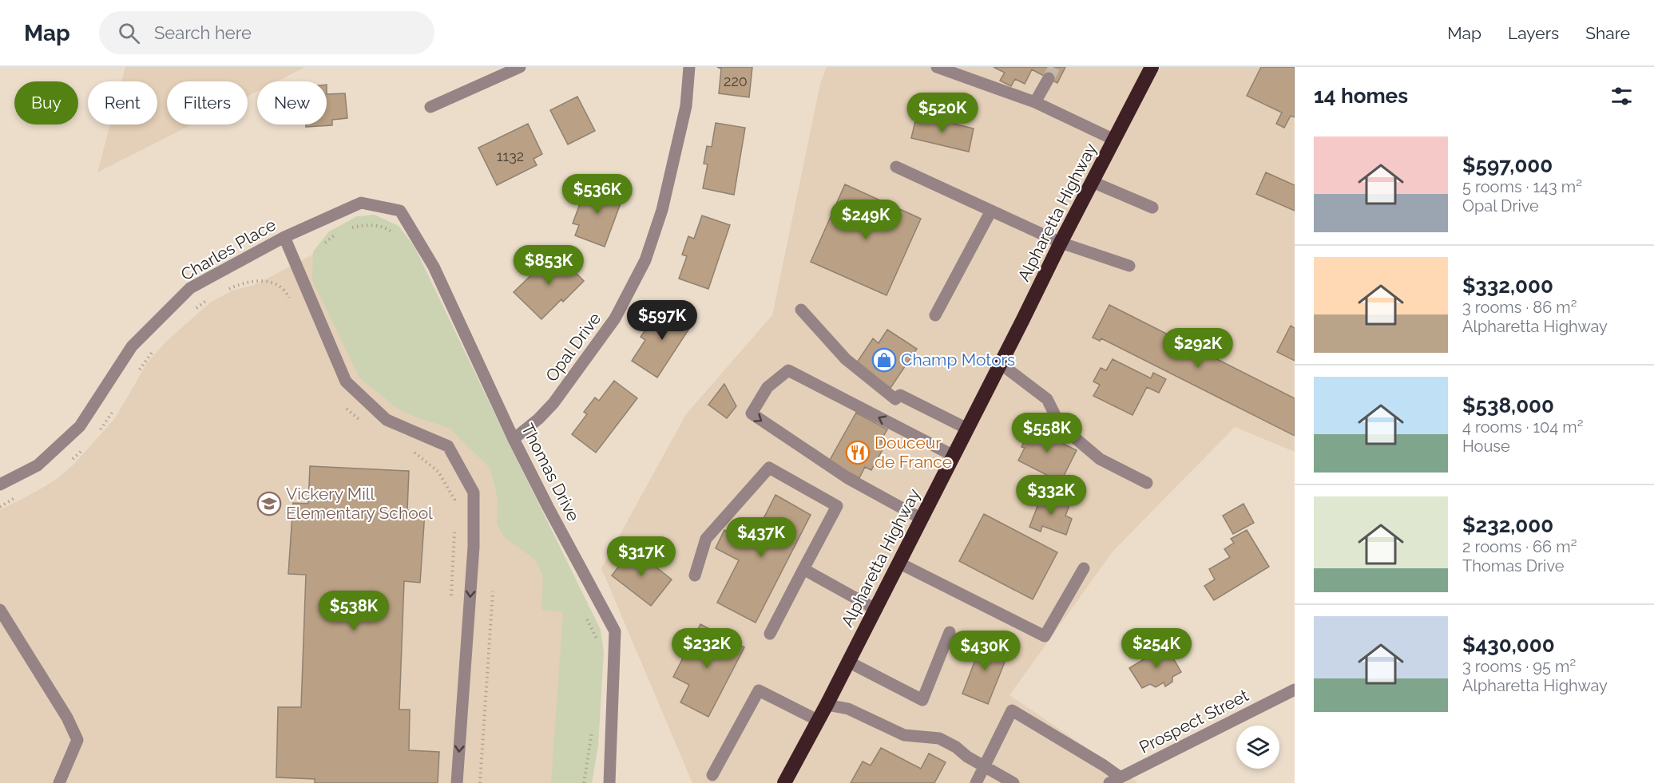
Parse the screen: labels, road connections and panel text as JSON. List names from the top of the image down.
{
  "streets": {
    "highway": ["Alpharetta Highway"],
    "street": [
      "Charles Place",
      "Opal Drive",
      "Thomas Drive",
      "Prospect Street"
    ]
  },
  "crossings": [
    ["Charles Place", "Thomas Drive"],
    ["Opal Drive", "Thomas Drive"]
  ],
  "places": {
    "shop": ["Champ Motors"],
    "restaurant": ["Douceur de France"],
    "school or university": ["Vickery Mill Elementary School"]
  },
  "house_numbers": ["220", "1132"],
  "page": {
    "header": "Map",
    "search": "Search here",
    "nav": ["Map", "Layers", "Share"],
    "heading": "14 homes",
    "chip": [
      "Buy",
      "Rent",
      "Filters",
      "New"
    ],
    "price": [
      "$520K",
      "$536K",
      "$249K",
      "$853K",
      "$597K",
      "$292K",
      "$558K",
      "$332K",
      "$437K",
      "$317K",
      "$538K",
      "$232K",
      "$254K",
      "$430K"
    ],
    "list": [
      {
        "name": "$597,000",
        "note": "5 rooms · 143 m² · Opal Drive"
      },
      {
        "name": "$332,000",
        "note": "3 rooms · 86 m² · Alpharetta Highway"
      },
      {
        "name": "$538,000",
        "note": "4 rooms · 104 m² · House"
      },
      {
        "name": "$232,000",
        "note": "2 rooms · 66 m² · Thomas Drive"
      },
      {
        "name": "$430,000",
        "note": "3 rooms · 95 m² · Alpharetta Highway"
      }
    ]
  }
}
